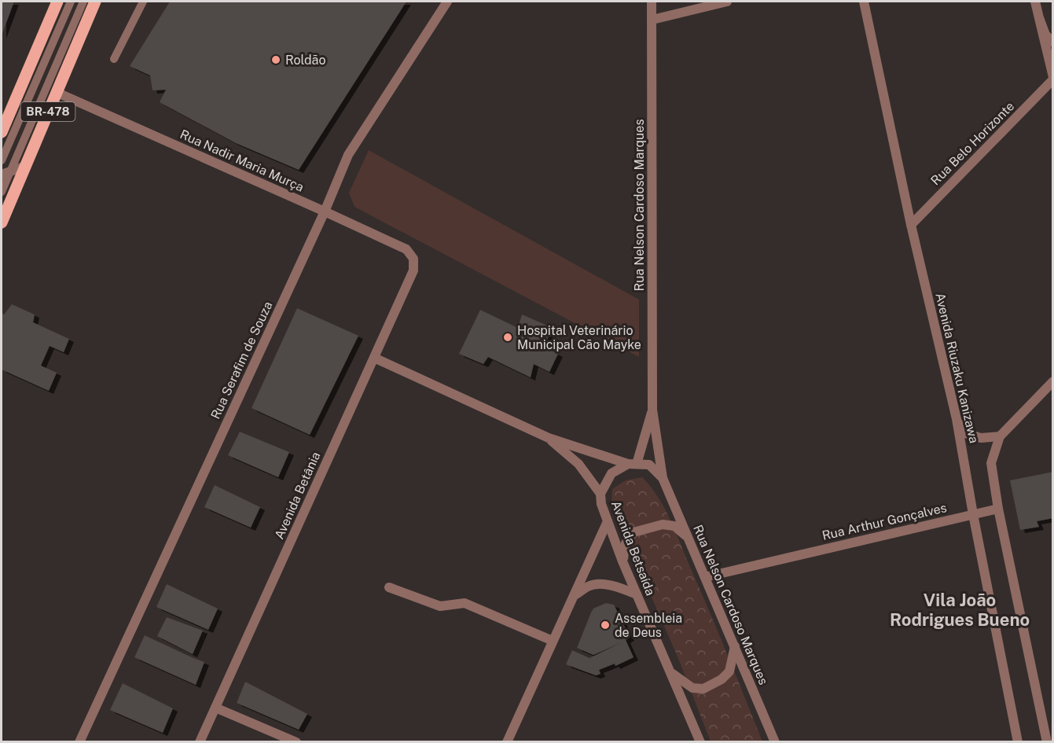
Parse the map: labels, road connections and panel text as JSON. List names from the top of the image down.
{
  "streets": {
    "main road": ["BR-478"],
    "street": [
      "Rua Belo Horizonte",
      "Rua Nadir Maria Murça",
      "Rua Nelson Cardoso Marques",
      "Rua Serafim de Souza",
      "Avenida Riuzaku Kanizawa",
      "Avenida Betânia",
      "Rua Arthur Gonçalves",
      "Avenida Betsaída"
    ]
  },
  "crossings": [
    ["BR-478", "Rua Nadir Maria Murça"],
    ["Rua Belo Horizonte", "Avenida Riuzaku Kanizawa"],
    ["Rua Nadir Maria Murça", "Rua Serafim de Souza"],
    ["Rua Nadir Maria Murça", "Avenida Betânia"],
    ["Rua Nelson Cardoso Marques", "Rua Arthur Gonçalves"],
    ["Rua Nelson Cardoso Marques", "Avenida Betsaída"],
    ["Avenida Riuzaku Kanizawa", "Rua Arthur Gonçalves"],
    ["Avenida Betânia", "Avenida Betsaída"]
  ],
  "districts": ["Vila João Rodrigues Bueno"],
  "places": ["Roldão", "Hospital Veterinário Municipal Cão Mayke", "Assembleia de Deus"]
}
